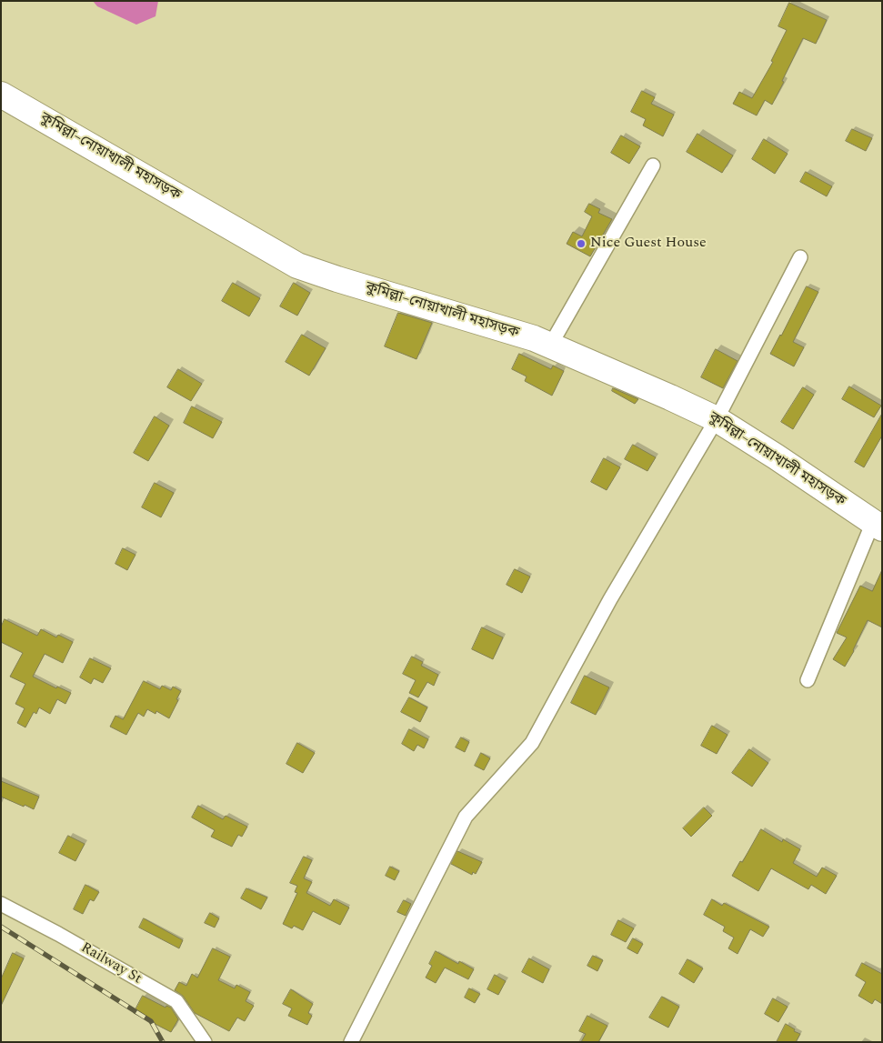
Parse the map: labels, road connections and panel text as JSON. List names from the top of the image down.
{
  "streets": {
    "highway": ["কুমিল্লা–নোয়াখালী মহাসড়ক"],
    "street": ["Railway St"]
  },
  "places": ["Nice Guest House"]
}
